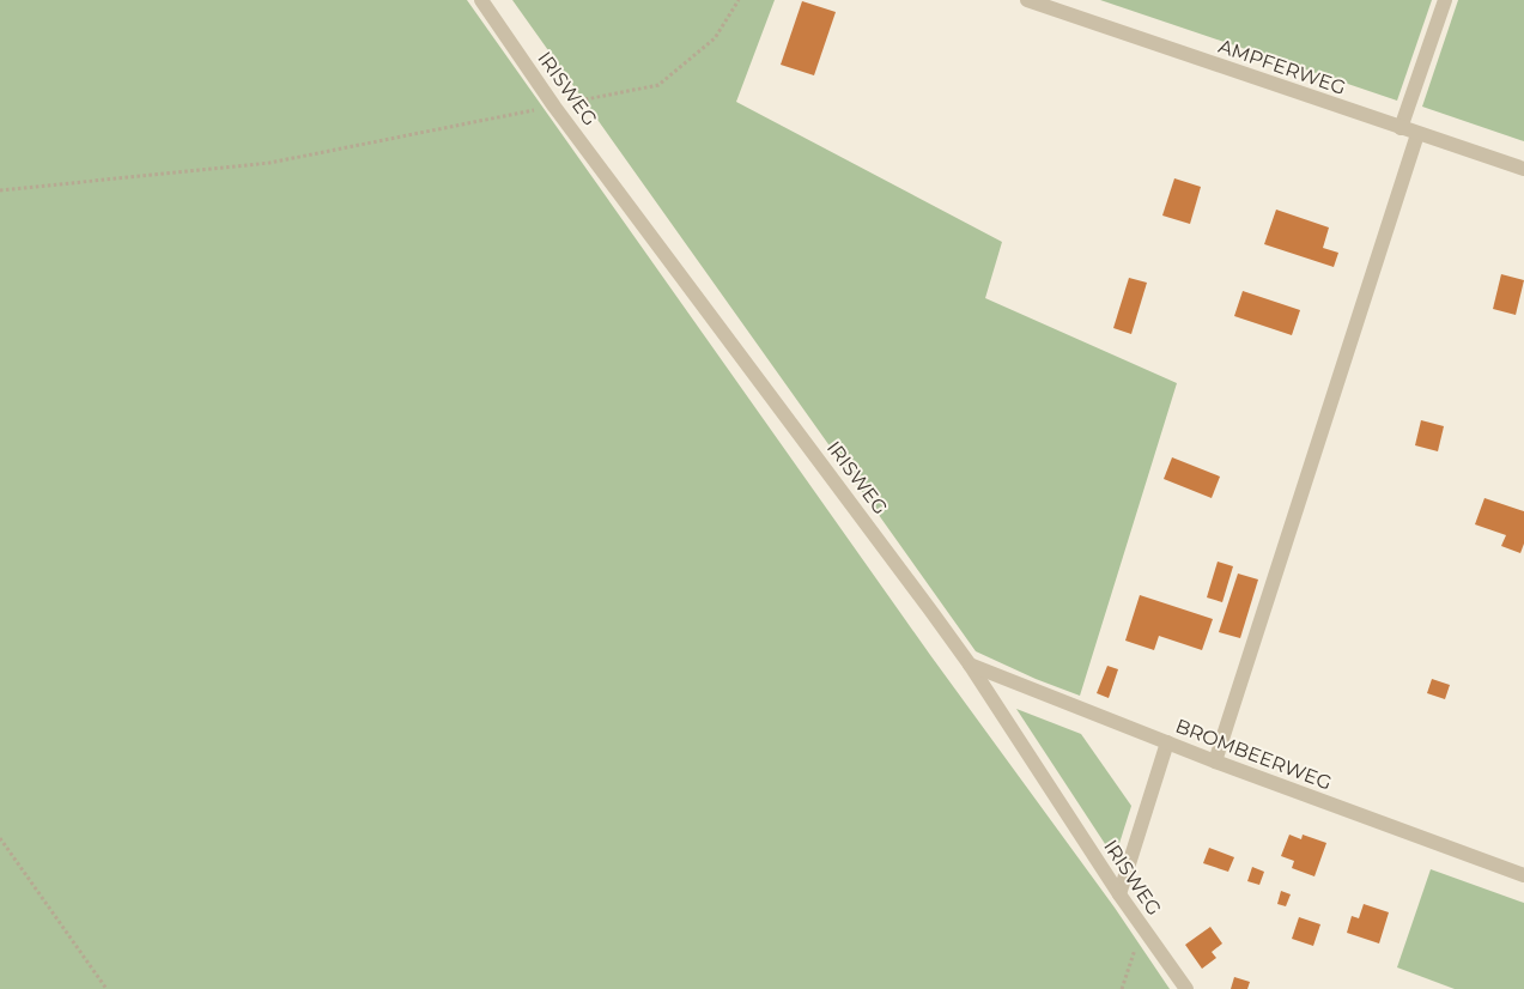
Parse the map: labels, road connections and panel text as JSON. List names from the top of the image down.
{
  "streets": {
    "street": ["AMPFERWEG", "IRISWEG", "BROMBEERWEG"]
  },
  "crossings": [
    ["IRISWEG", "BROMBEERWEG"]
  ]
}
